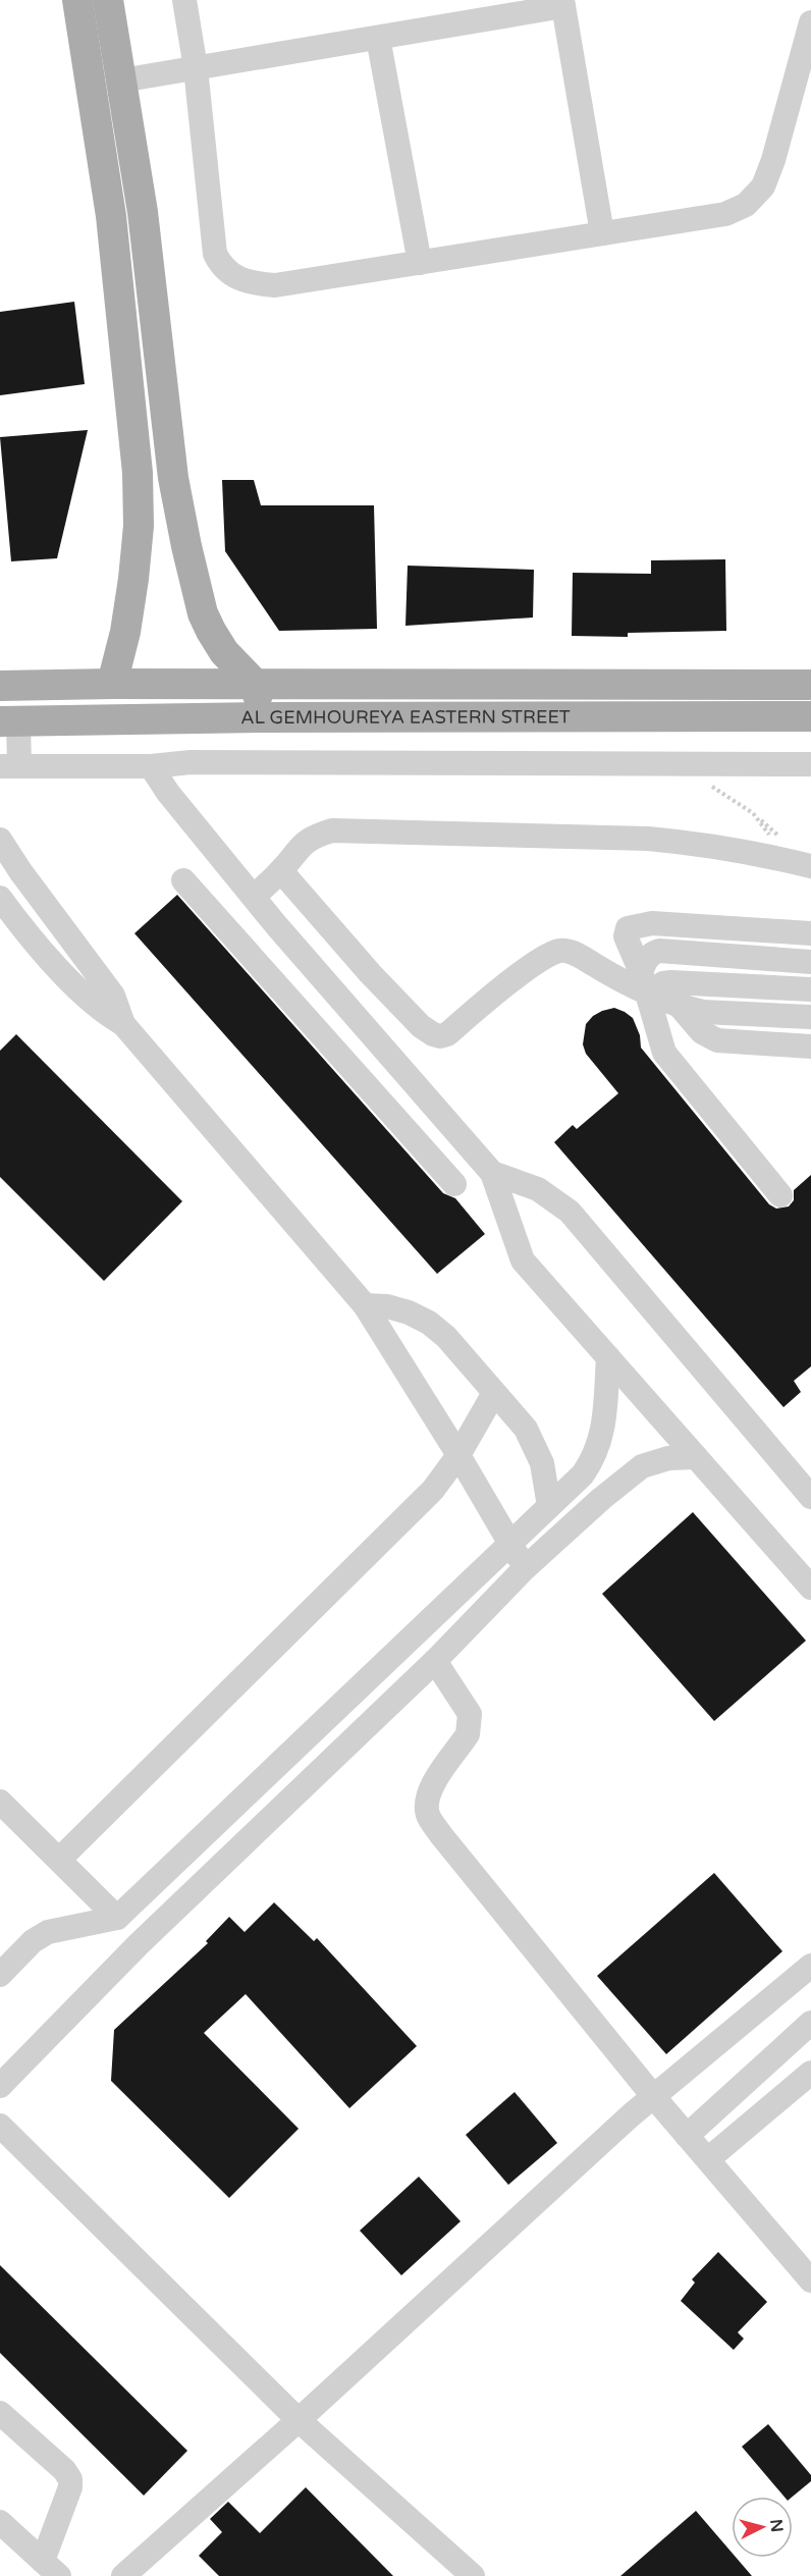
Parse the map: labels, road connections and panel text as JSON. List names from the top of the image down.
{
  "streets": {
    "main road": ["AL GEMHOUREYA EASTERN STREET"]
  },
  "north": "right"
}
